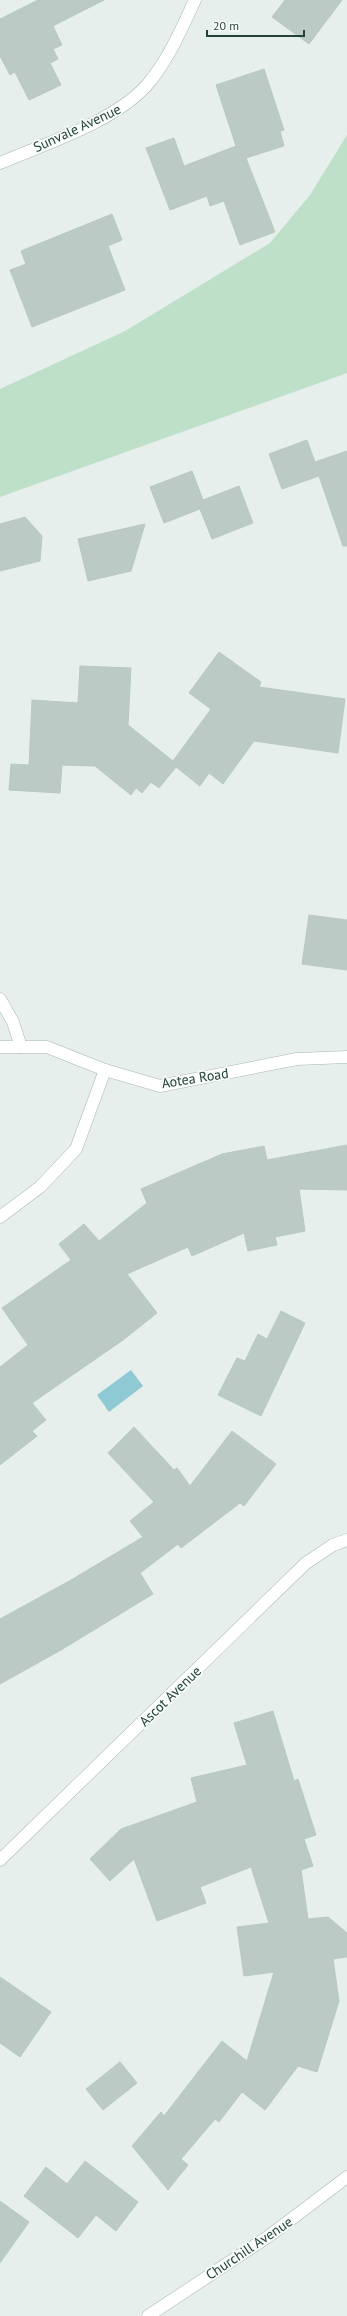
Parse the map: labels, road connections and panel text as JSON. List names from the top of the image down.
{
  "streets": {
    "street": [
      "Sunvale Avenue",
      "Aotea Road",
      "Ascot Avenue",
      "Churchill Avenue"
    ]
  },
  "scale_bar": "20 m"
}
